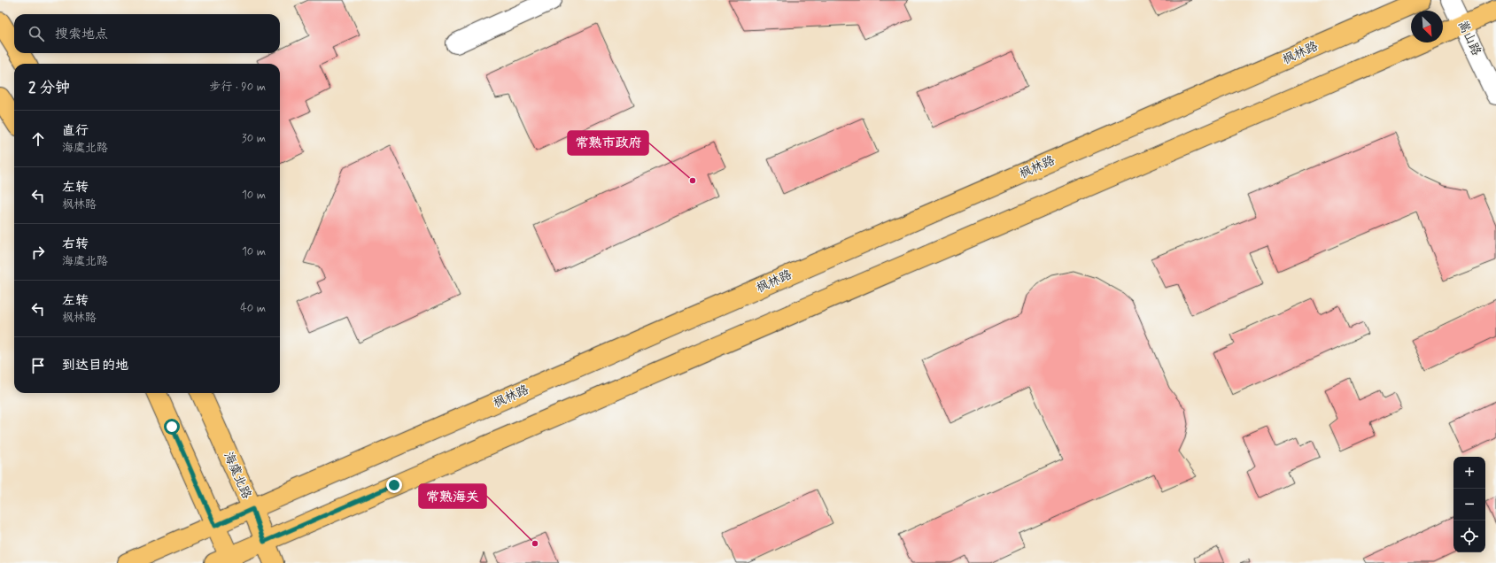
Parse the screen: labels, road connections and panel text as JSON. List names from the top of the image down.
{
  "streets": {
    "main road": ["枫林路", "海虞北路"],
    "street": ["嵩山路"]
  },
  "crossings": [
    ["枫林路", "海虞北路"]
  ],
  "places": ["常熟市政府", "常熟海关"],
  "north": "bottom right",
  "page": {
    "search": "搜索地点",
    "heading": ["2 分钟", "步行 · 90 m"],
    "list": [
      ["直行", "海虞北路", "30 m"],
      ["左转", "枫林路", "10 m"],
      ["右转", "海虞北路", "10 m"],
      ["左转", "枫林路", "40 m"],
      "到达目的地"
    ],
    "map_buttons": ["+", "−"]
  }
}
